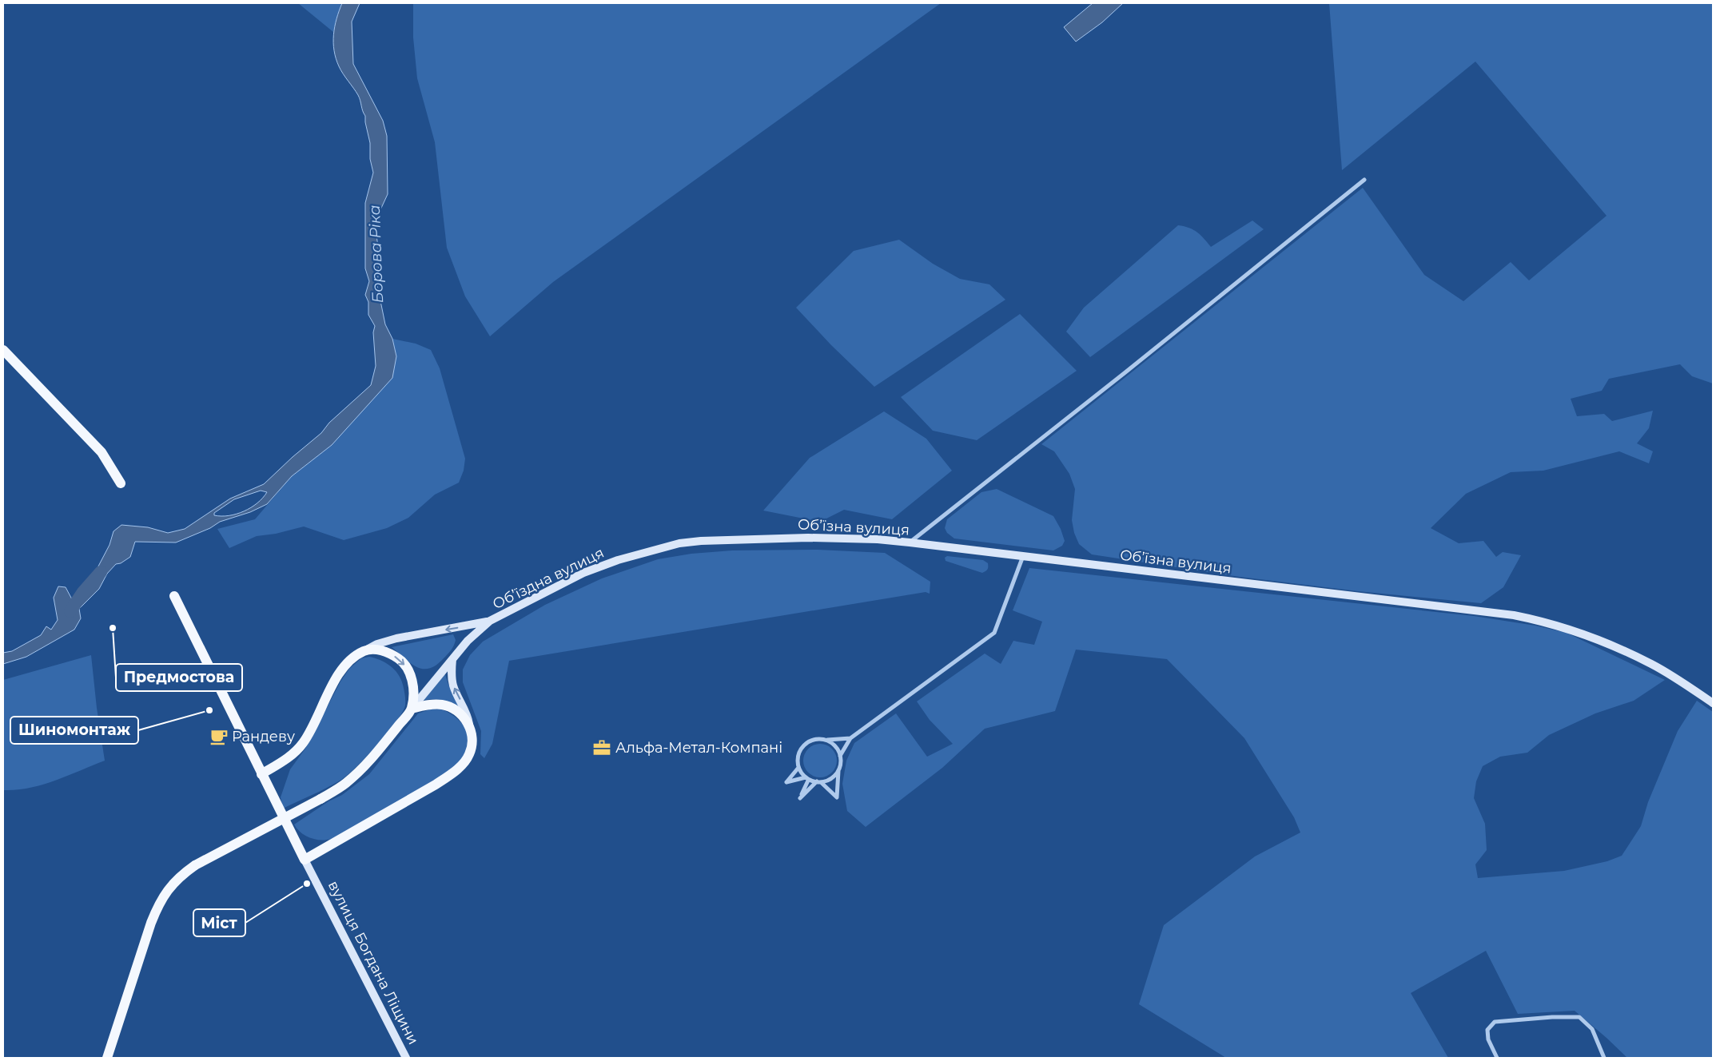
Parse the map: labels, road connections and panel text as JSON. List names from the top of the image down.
{
  "streets": {
    "main road": ["Об’їзна вулиця", "Об’їздна вулиця", "вулиця Богдана Ліщини"]
  },
  "crossings": [
    ["Об’їзна вулиця", "Об’їздна вулиця"]
  ],
  "water": ["Борова Ріка"],
  "places": {
    "other": ["Предмостова", "Шиномонтаж", "Міст"],
    "cafe": ["Рандеву"],
    "office": ["Альфа-Метал-Компані"]
  }
}
